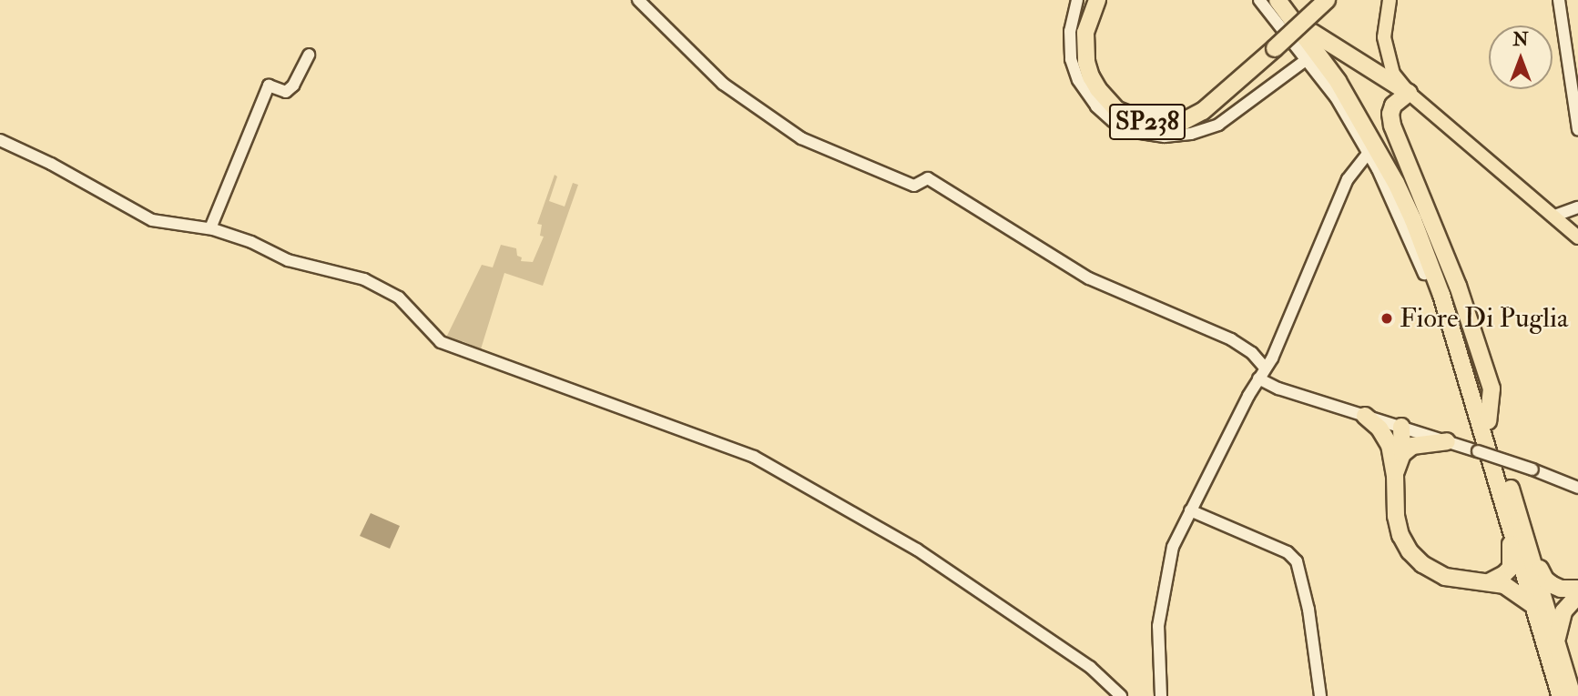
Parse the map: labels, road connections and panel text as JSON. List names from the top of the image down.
{
  "streets": {
    "highway": ["SP238"]
  },
  "places": ["Fiore Di Puglia"],
  "north": "top"
}
